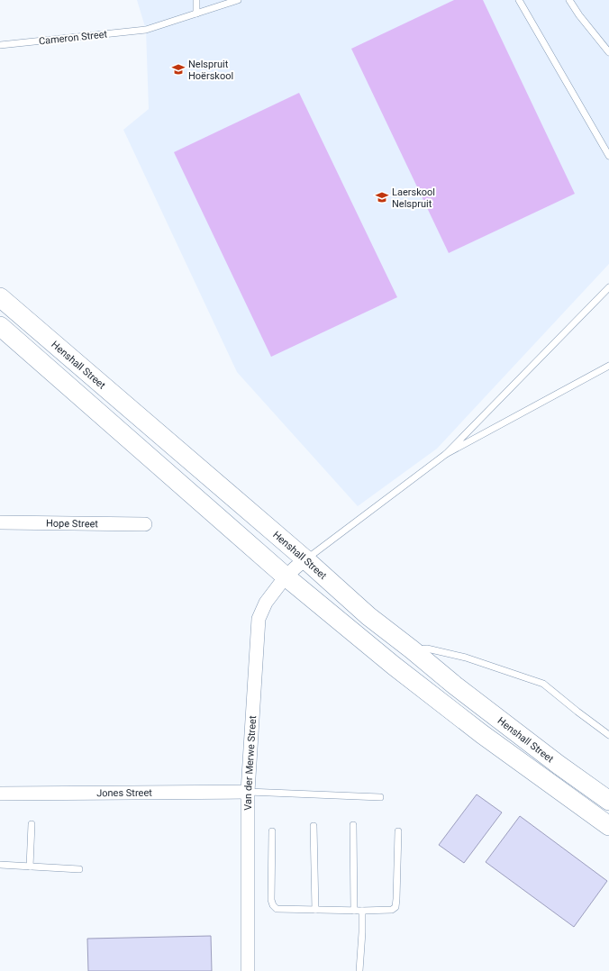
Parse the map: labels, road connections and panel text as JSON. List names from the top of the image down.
{
  "streets": {
    "street": [
      "Henshall Street",
      "Hope Street",
      "Van der Merwe Street",
      "Jones Street"
    ],
    "lane": ["Cameron Street"]
  },
  "crossings": [
    ["Henshall Street", "Van der Merwe Street"],
    ["Van der Merwe Street", "Jones Street"]
  ],
  "places": {
    "school or university": ["Nelspruit Hoërskool", "Laerskool Nelspruit"]
  }
}
